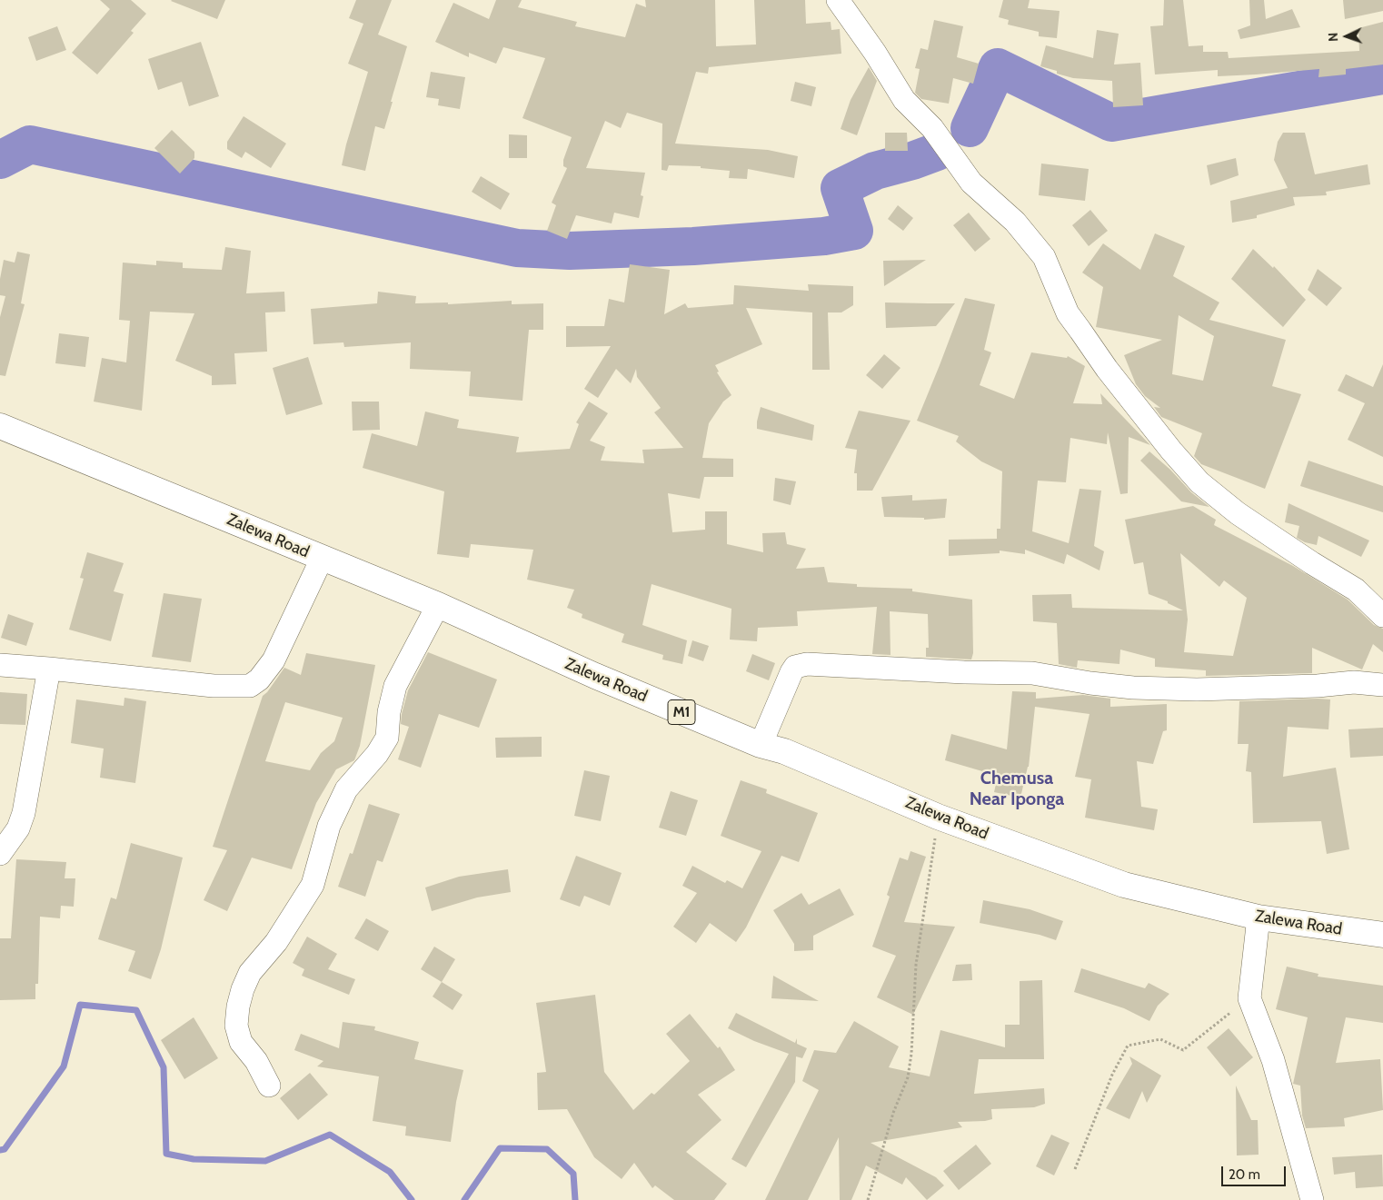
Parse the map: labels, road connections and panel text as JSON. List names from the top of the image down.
{
  "streets": {
    "highway": ["Zalewa Road", "M1"]
  },
  "districts": ["Chemusa Near Iponga"],
  "scale_bar": "20 m",
  "north": "left"
}
